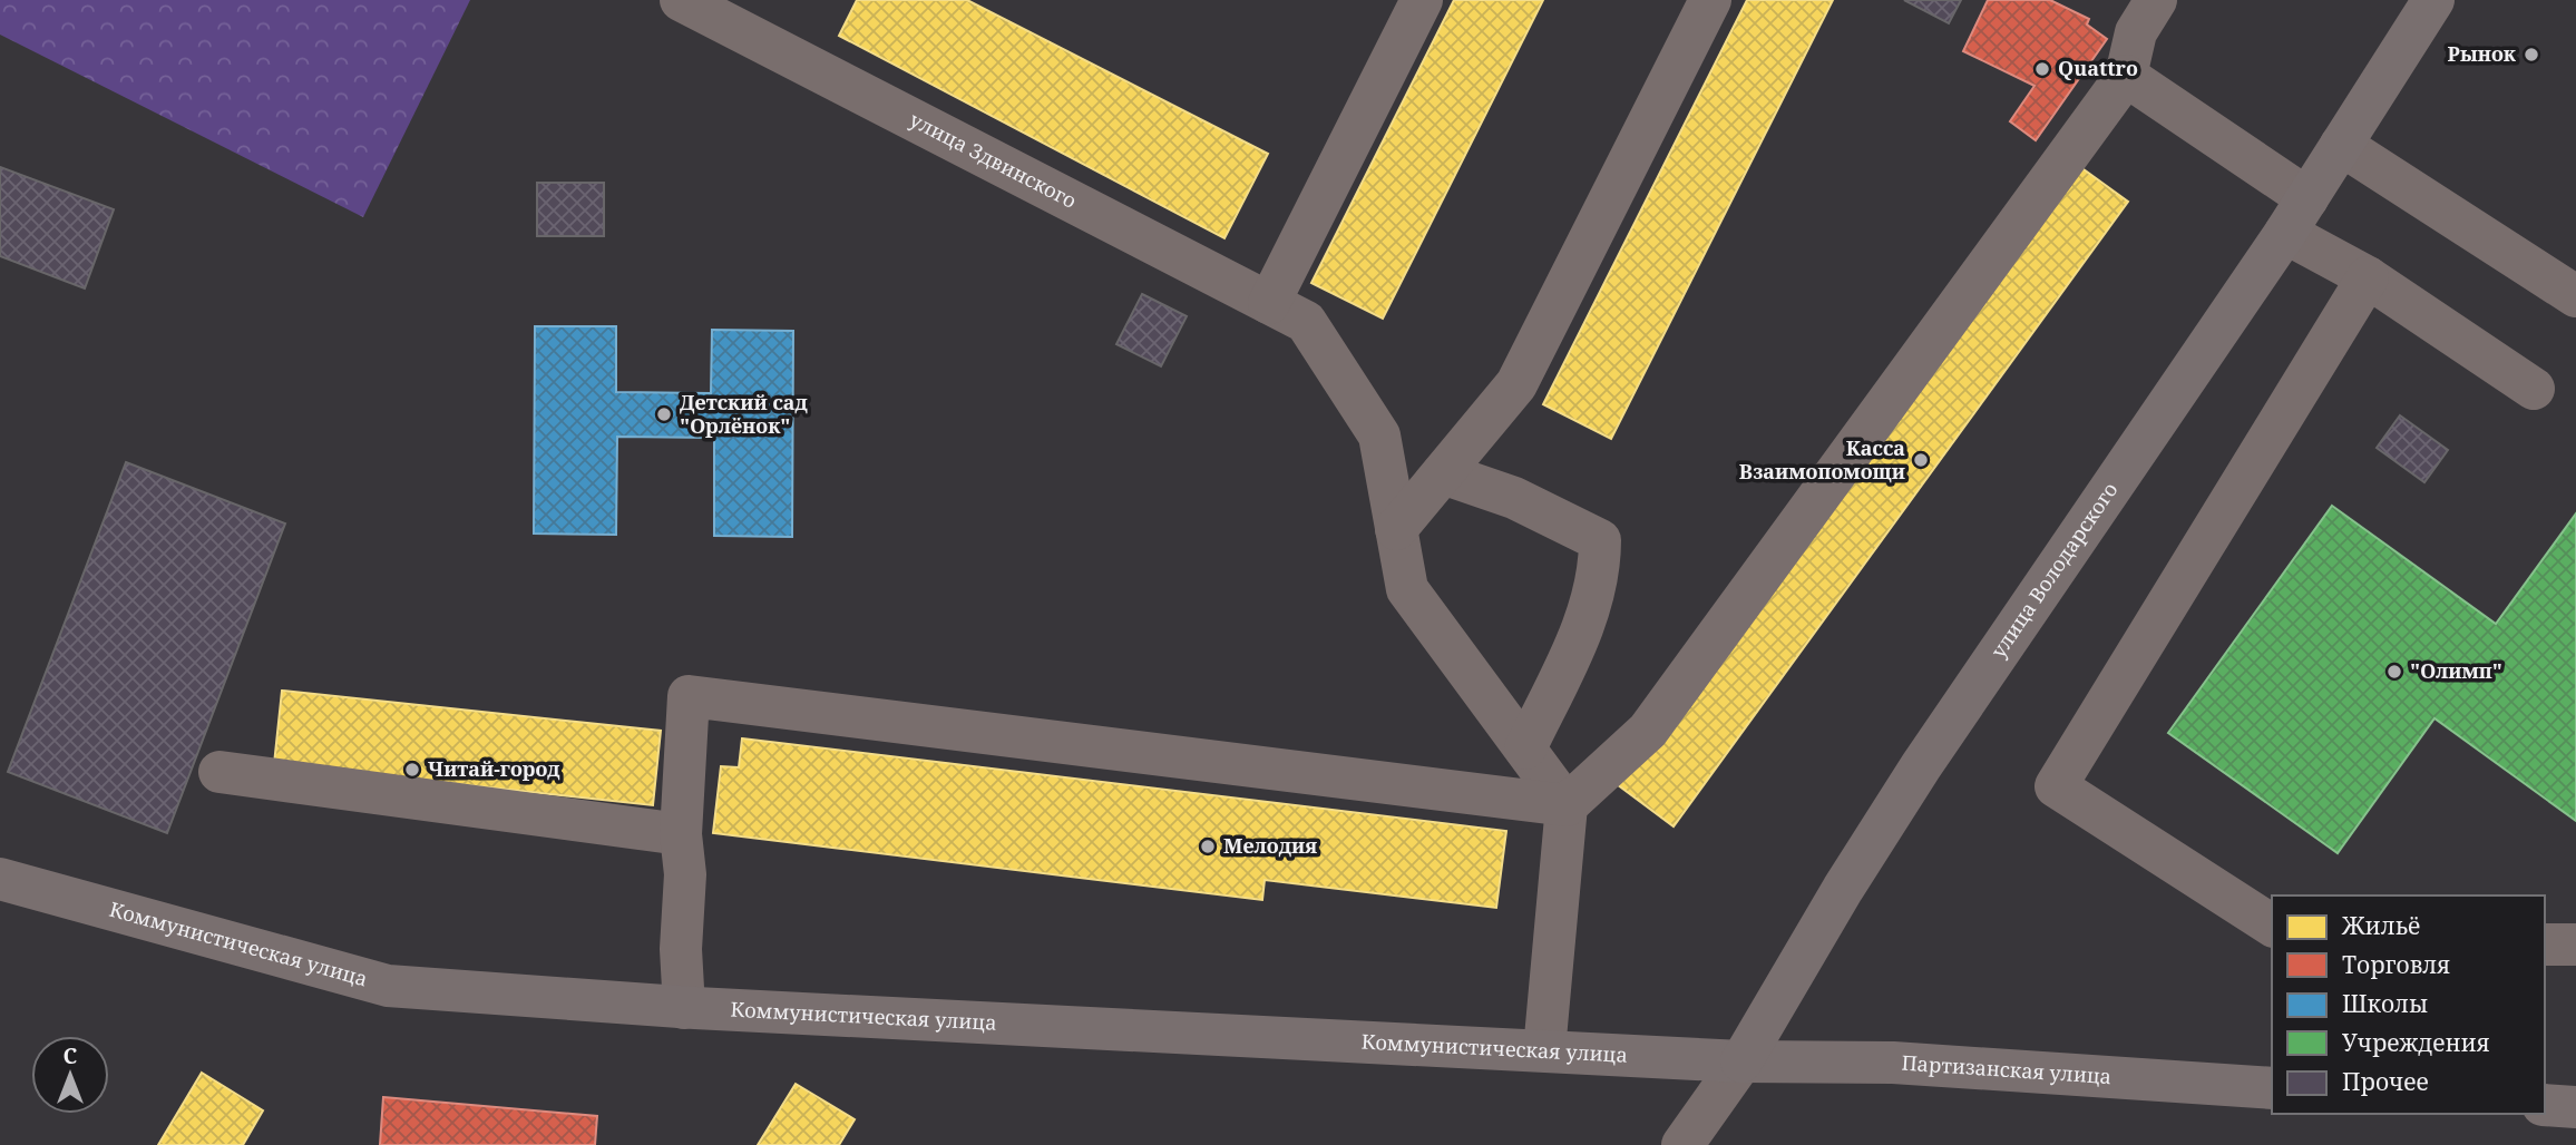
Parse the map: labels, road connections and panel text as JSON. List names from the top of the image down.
{
  "streets": {
    "main road": ["улица Володарского", "Коммунистическая улица", "Партизанская улица"],
    "street": ["улица Здвинского"]
  },
  "crossings": [
    ["улица Володарского", "Коммунистическая улица"],
    ["улица Володарского", "Партизанская улица"],
    ["Коммунистическая улица", "Партизанская улица"]
  ],
  "places": [
    "Рынок",
    "Quattro",
    "Детский сад \"Орлёнок\"",
    "Касса Взаимопомощи",
    "\"Олимп\"",
    "Читай-город",
    "Мелодия"
  ],
  "legend": [
    "Жильё",
    "Торговля",
    "Школы",
    "Учреждения",
    "Прочее"
  ],
  "north": "top"
}
